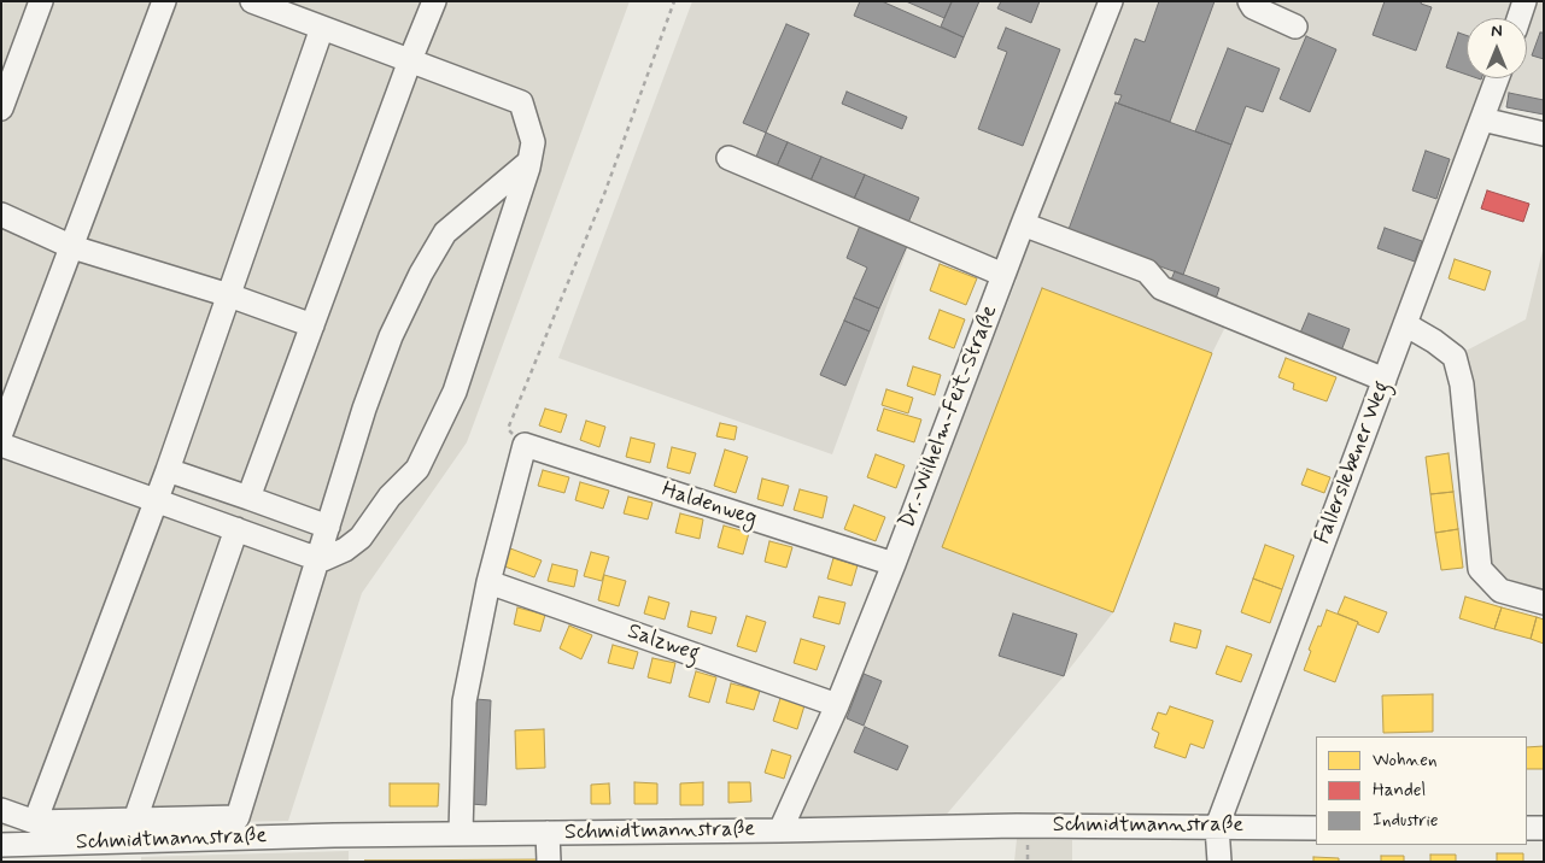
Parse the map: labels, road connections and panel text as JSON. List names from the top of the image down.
{
  "streets": {
    "street": [
      "Dr.-Wilhelm-Feit-Straße",
      "Fallerslebener Weg",
      "Haldenweg",
      "Salzweg",
      "Schmidtmannstraße"
    ]
  },
  "crossings": [
    ["Dr.-Wilhelm-Feit-Straße", "Haldenweg"],
    ["Dr.-Wilhelm-Feit-Straße", "Salzweg"],
    ["Dr.-Wilhelm-Feit-Straße", "Schmidtmannstraße"],
    ["Fallerslebener Weg", "Schmidtmannstraße"]
  ],
  "legend": ["Wohnen", "Handel", "Industrie"],
  "north": "top"
}
